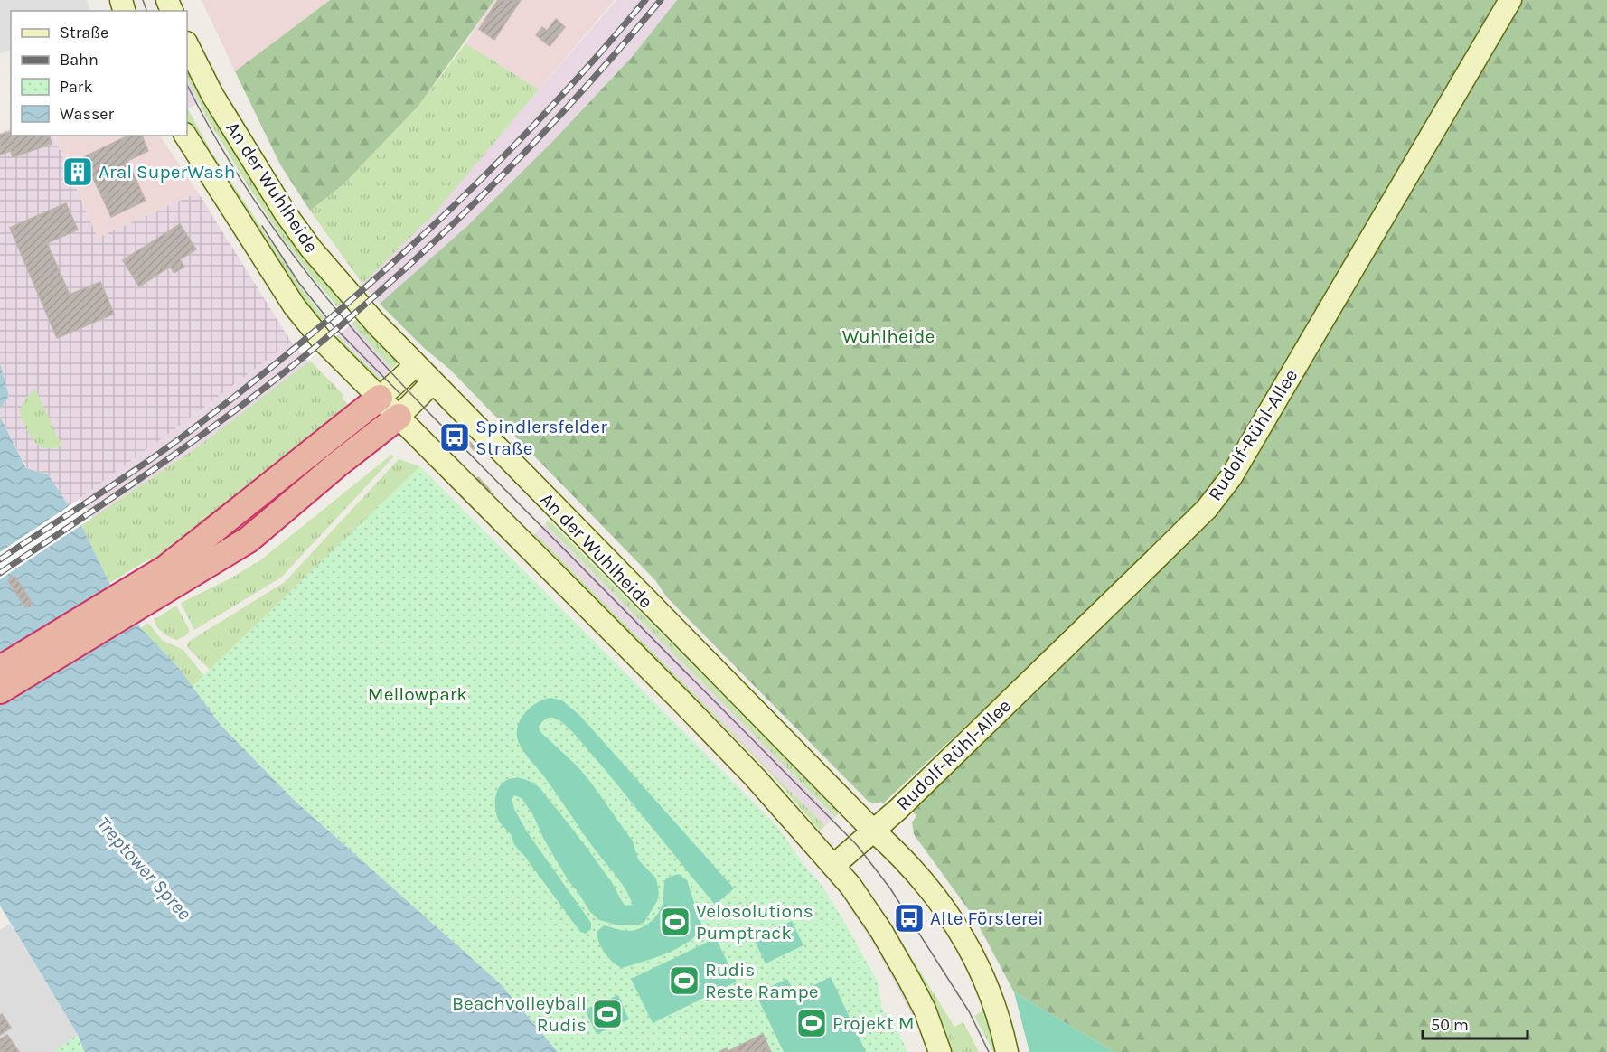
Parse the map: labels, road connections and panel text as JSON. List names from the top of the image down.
{
  "streets": {
    "main road": ["An der Wuhlheide", "Rudolf-Rühl-Allee"]
  },
  "crossings": [
    ["An der Wuhlheide", "Rudolf-Rühl-Allee"]
  ],
  "water": ["Treptower Spree"],
  "parks": ["Wuhlheide", "Mellowpark"],
  "places": {
    "building": ["Aral SuperWash"],
    "bus stop": ["Spindlersfelder Straße", "Alte Försterei"],
    "sports": [
      "Velosolutions Pumptrack",
      "Rudis Reste Rampe",
      "Beachvolleyball Rudis",
      "Projekt M"
    ]
  },
  "legend": [
    "Straße",
    "Bahn",
    "Park",
    "Wasser"
  ],
  "scale_bar": "50 m"
}
